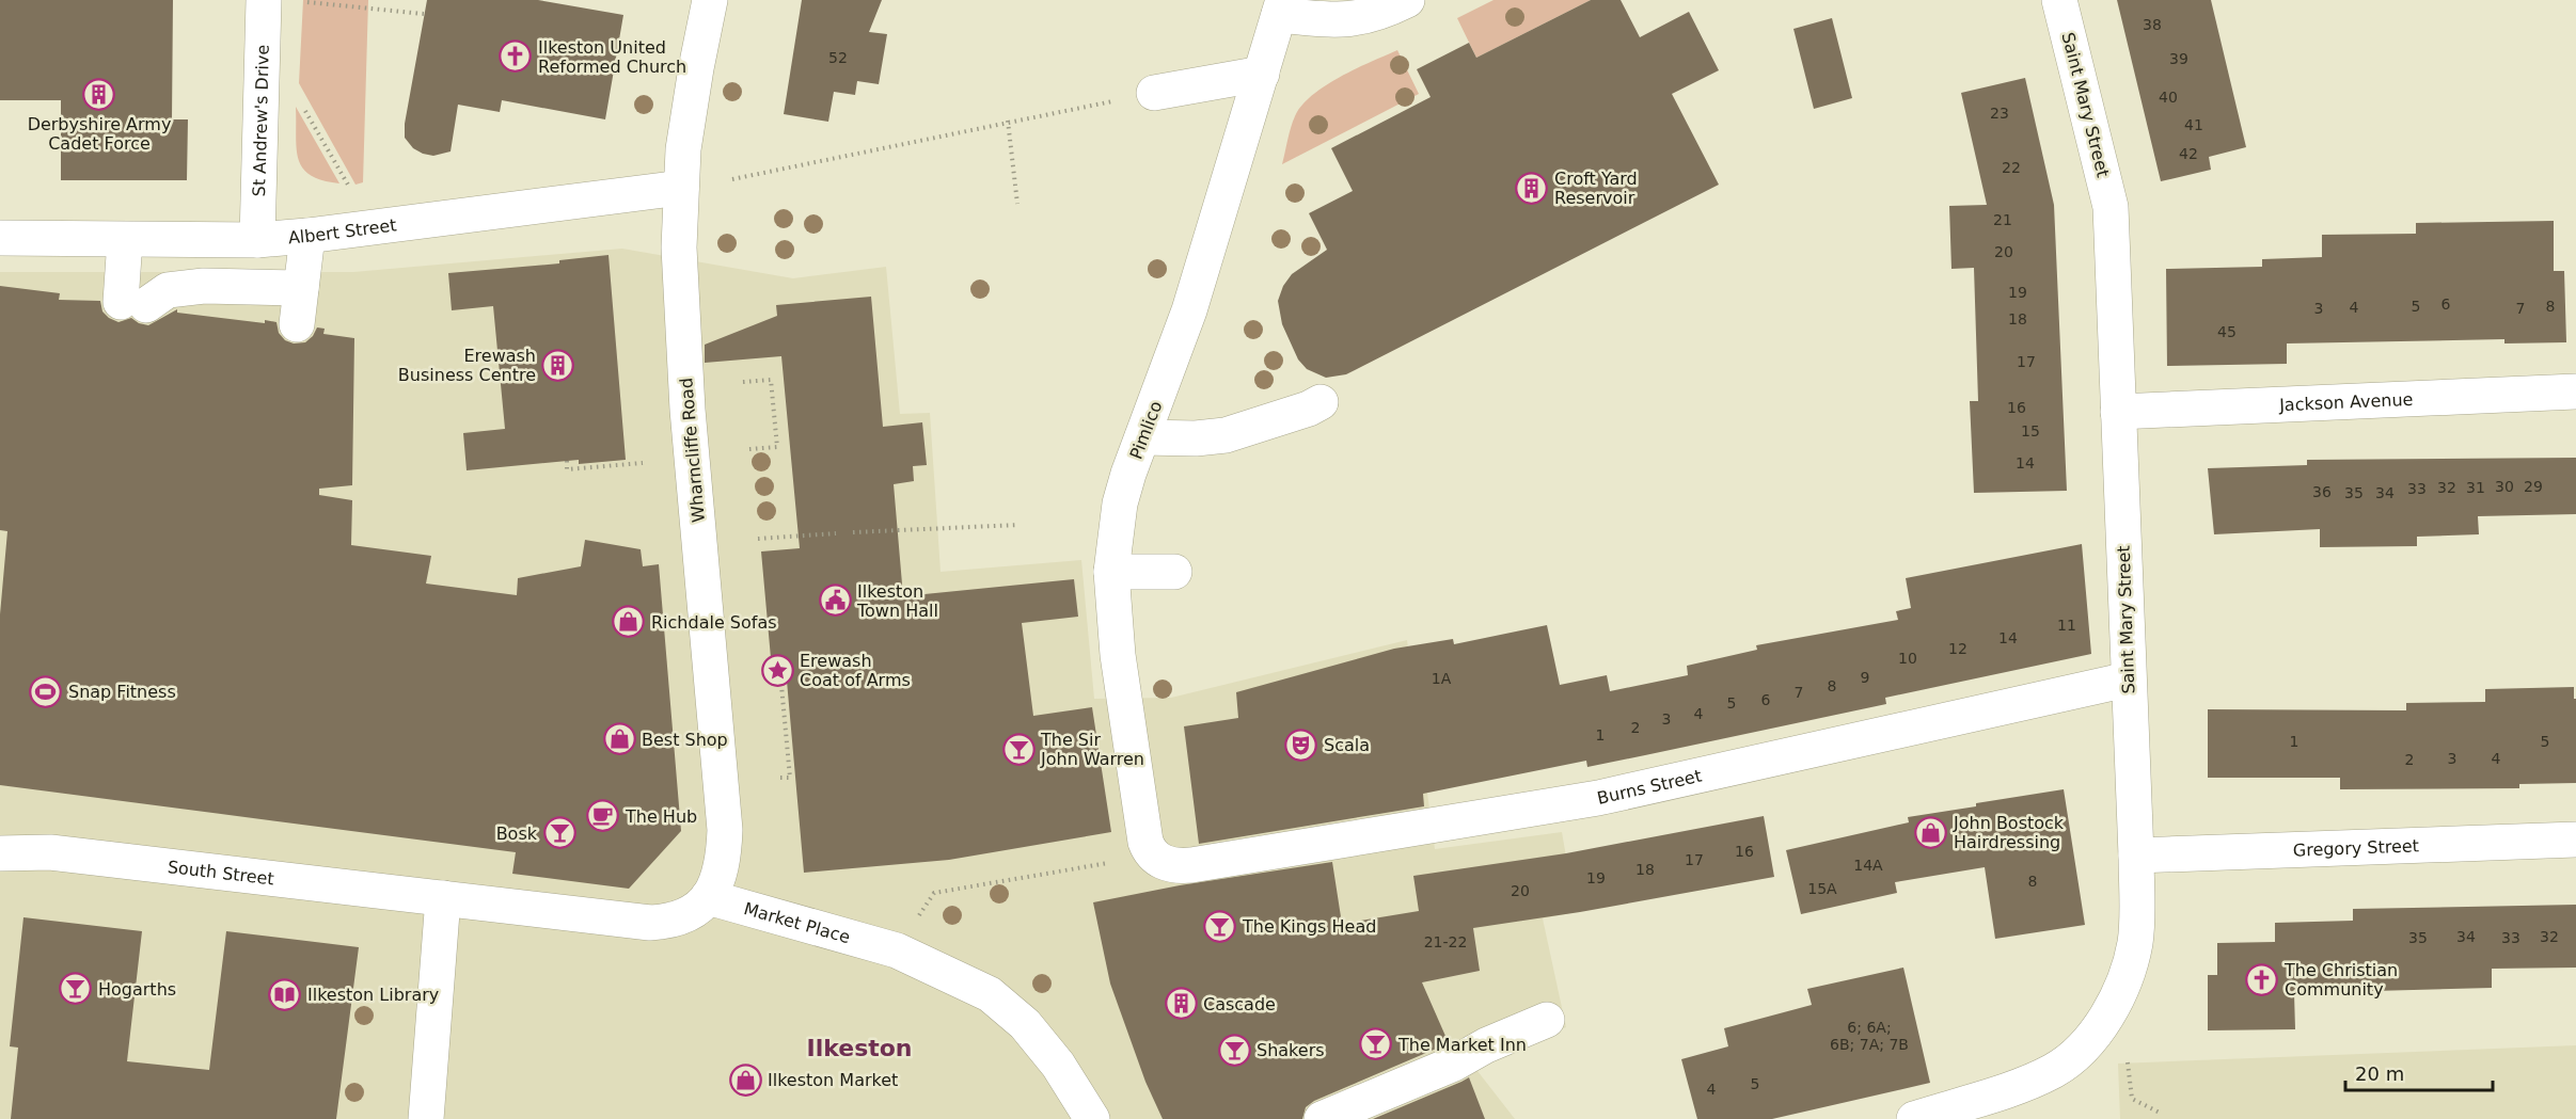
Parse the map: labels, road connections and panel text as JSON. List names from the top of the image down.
{
  "streets": {
    "street": [
      "Saint Mary Street",
      "St Andrew's Drive",
      "Albert Street",
      "Jackson Avenue",
      "Pimlico",
      "Wharncliffe Road",
      "Burns Street",
      "Gregory Street",
      "South Street",
      "Market Place"
    ]
  },
  "crossings": [
    ["Saint Mary Street", "Jackson Avenue"],
    ["Saint Mary Street", "Burns Street"],
    ["Saint Mary Street", "Gregory Street"],
    ["St Andrew's Drive", "Albert Street"],
    ["Albert Street", "Wharncliffe Road"],
    ["Pimlico", "Burns Street"],
    ["Wharncliffe Road", "Market Place"]
  ],
  "districts": ["Ilkeston"],
  "places": {
    "church": ["Ilkeston United Reformed Church", "The Christian Community"],
    "building": [
      "Derbyshire Army Cadet Force",
      "Croft Yard Reservoir",
      "Erewash Business Centre",
      "Cascade"
    ],
    "public building": ["Ilkeston Town Hall"],
    "shop": [
      "Richdale Sofas",
      "Best Shop",
      "John Bostock Hairdressing",
      "Ilkeston Market"
    ],
    "place": ["Erewash Coat of Arms"],
    "sports": ["Snap Fitness"],
    "theatre": ["Scala"],
    "bar": [
      "The Sir John Warren",
      "Bosk",
      "The Kings Head",
      "Hogarths",
      "The Market Inn",
      "Shakers"
    ],
    "cafe": ["The Hub"],
    "library": ["Ilkeston Library"]
  },
  "house_numbers": [
    "38",
    "52",
    "39",
    "40",
    "23",
    "41",
    "42",
    "22",
    "21",
    "20",
    "19",
    "6",
    "5",
    "8",
    "4",
    "3",
    "7",
    "18",
    "45",
    "17",
    "16",
    "15",
    "14",
    "30",
    "29",
    "32",
    "31",
    "33",
    "36",
    "35",
    "34",
    "11",
    "14",
    "12",
    "10",
    "9",
    "1A",
    "8",
    "7",
    "6",
    "5",
    "4",
    "3",
    "2",
    "1",
    "1",
    "5",
    "3",
    "4",
    "2",
    "16",
    "17",
    "14A",
    "18",
    "19",
    "8",
    "15A",
    "20",
    "34",
    "32",
    "35",
    "33",
    "21-22",
    "6; 6A; 6B; 7A; 7B",
    "5",
    "4"
  ],
  "scale_bar": "20 m"
}
